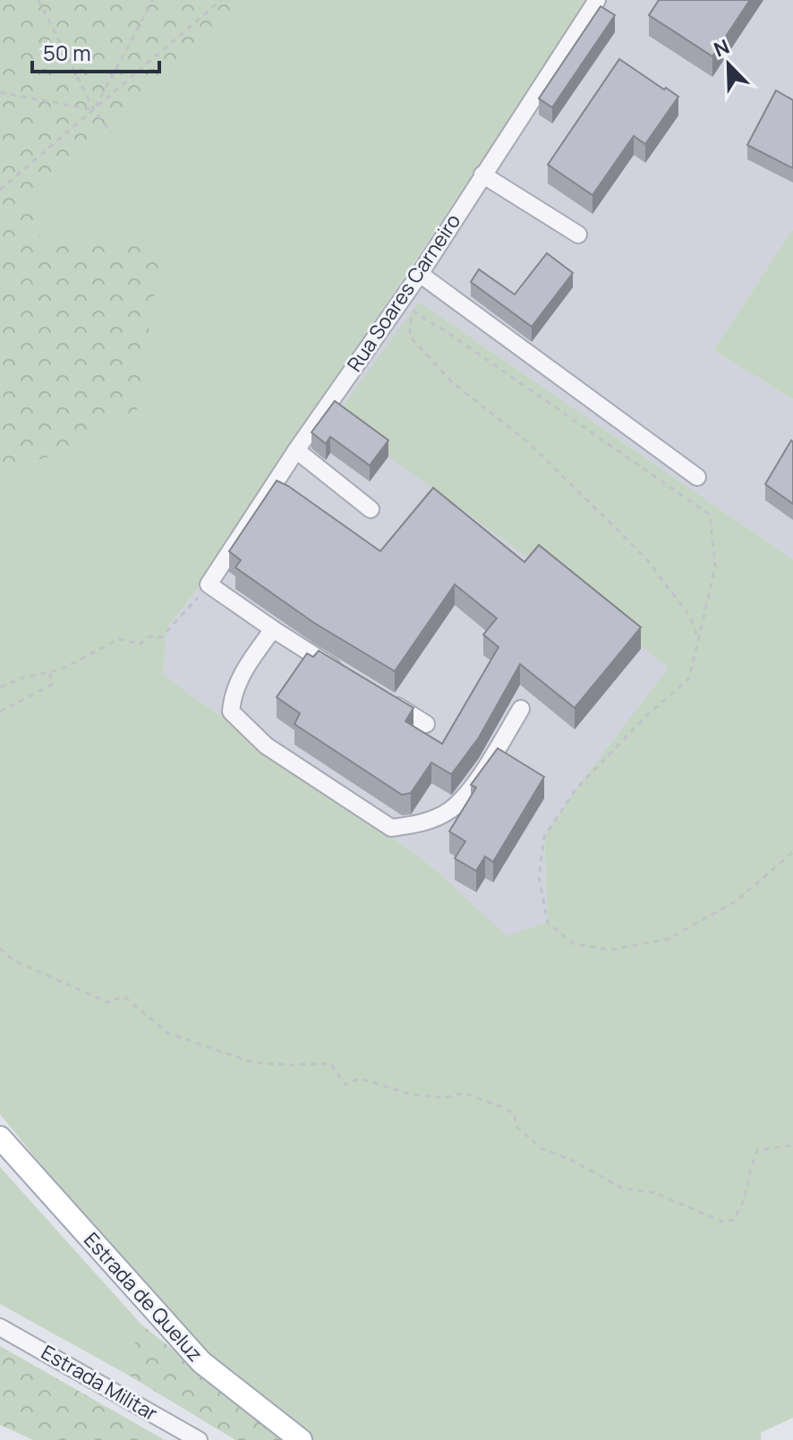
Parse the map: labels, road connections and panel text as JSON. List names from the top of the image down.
{
  "streets": {
    "main road": ["Estrada de Queluz"],
    "street": ["Rua Soares Carneiro", "Estrada Militar"]
  },
  "scale_bar": "50 m",
  "north": "top left"
}
